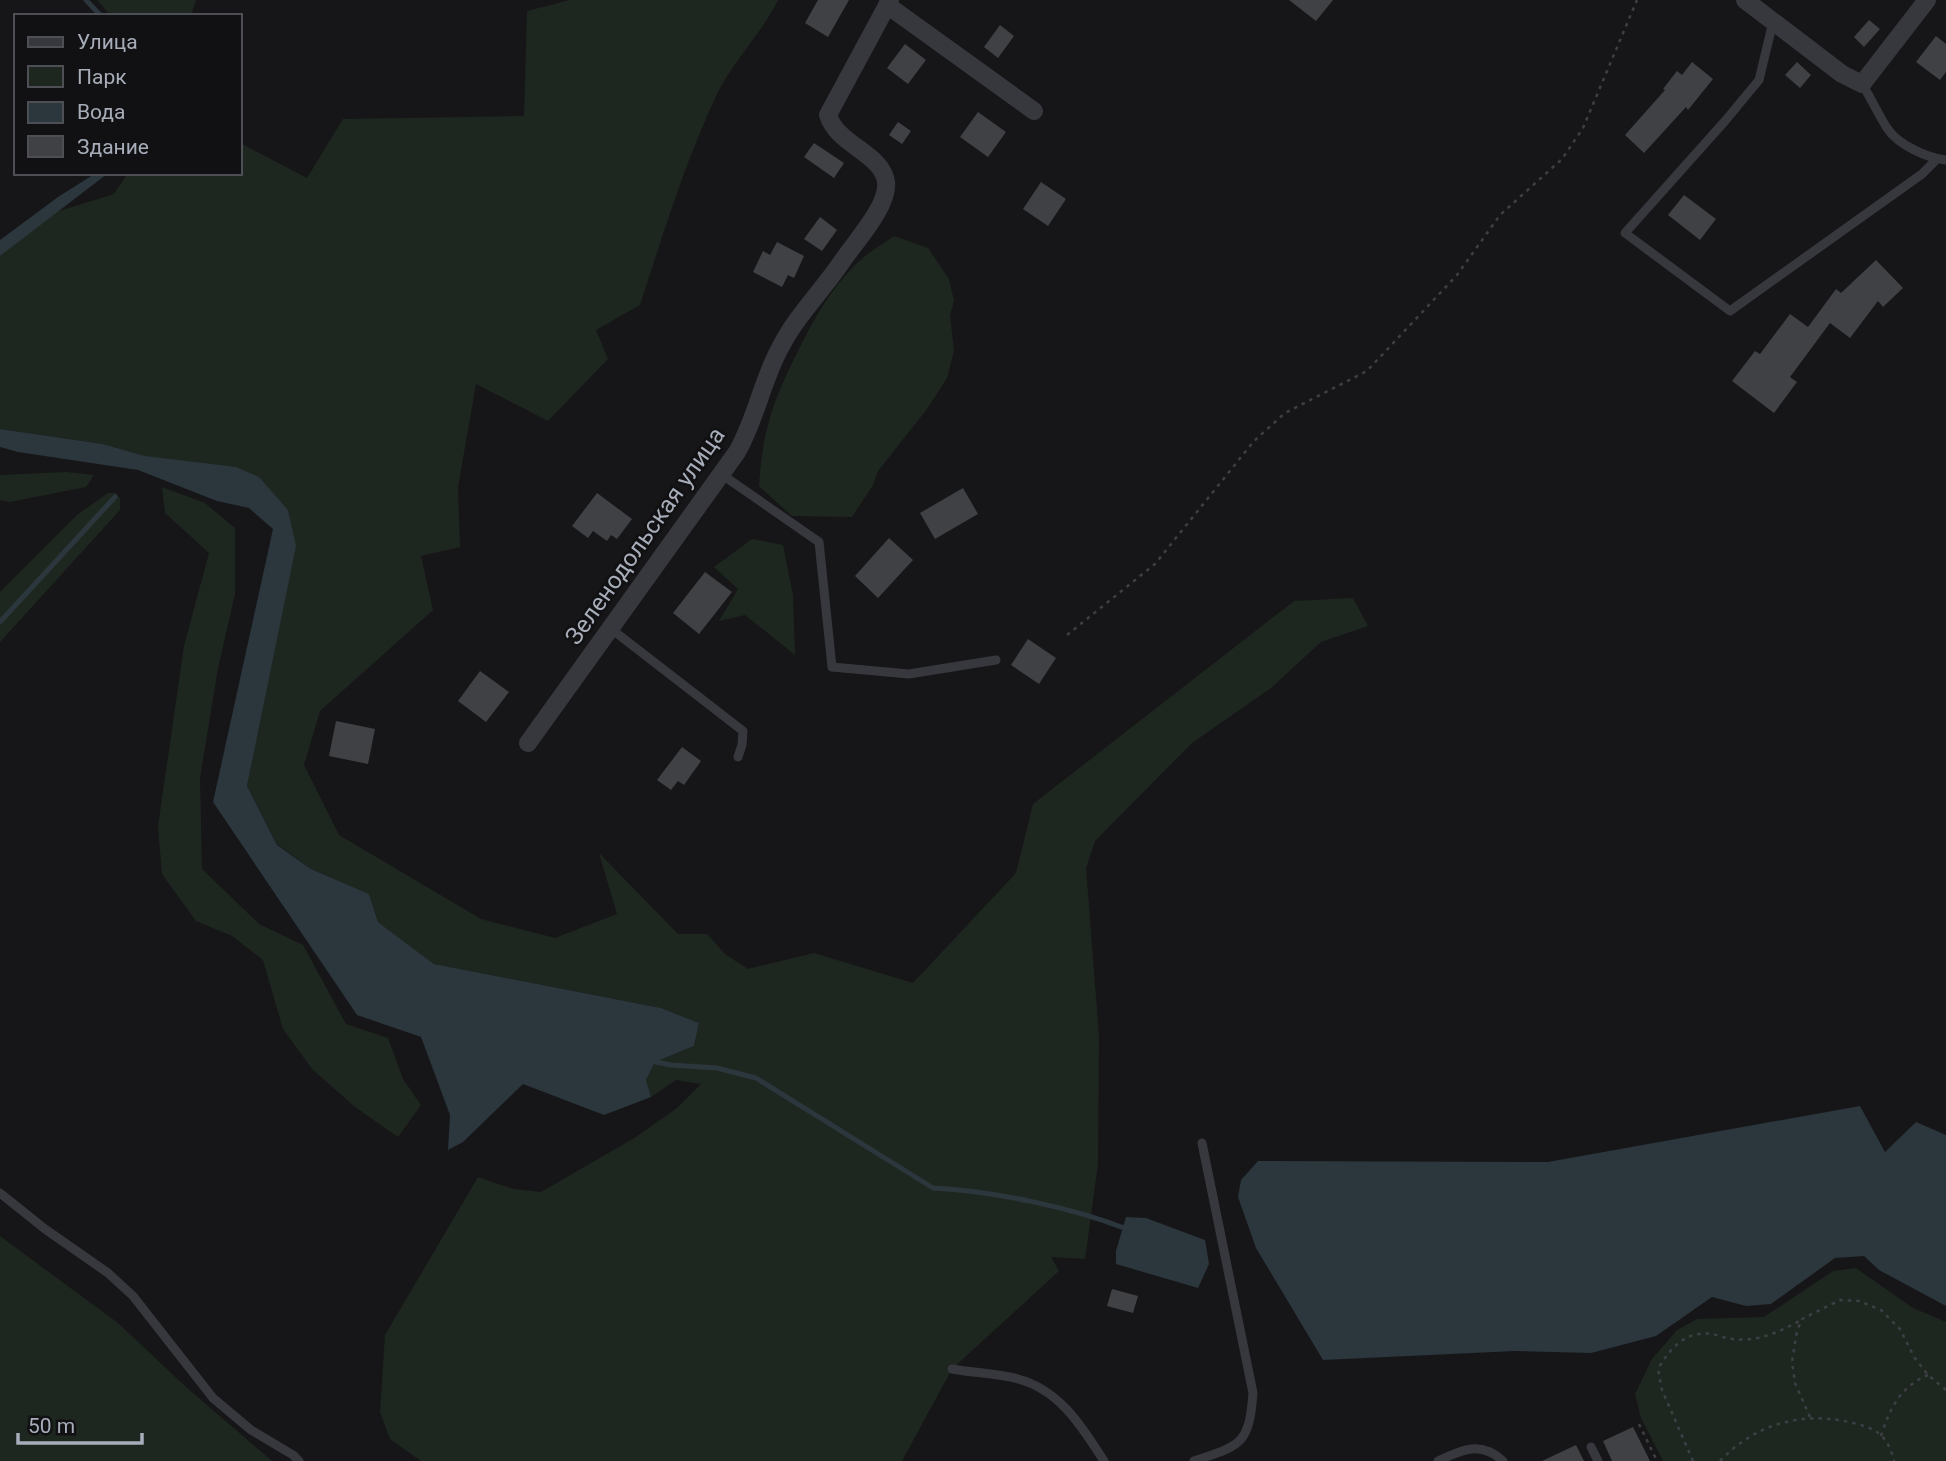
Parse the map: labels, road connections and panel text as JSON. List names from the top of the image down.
{
  "streets": {
    "street": ["Зеленодольская улица"]
  },
  "legend": [
    "Улица",
    "Парк",
    "Вода",
    "Здание"
  ],
  "scale_bar": "50 m"
}
